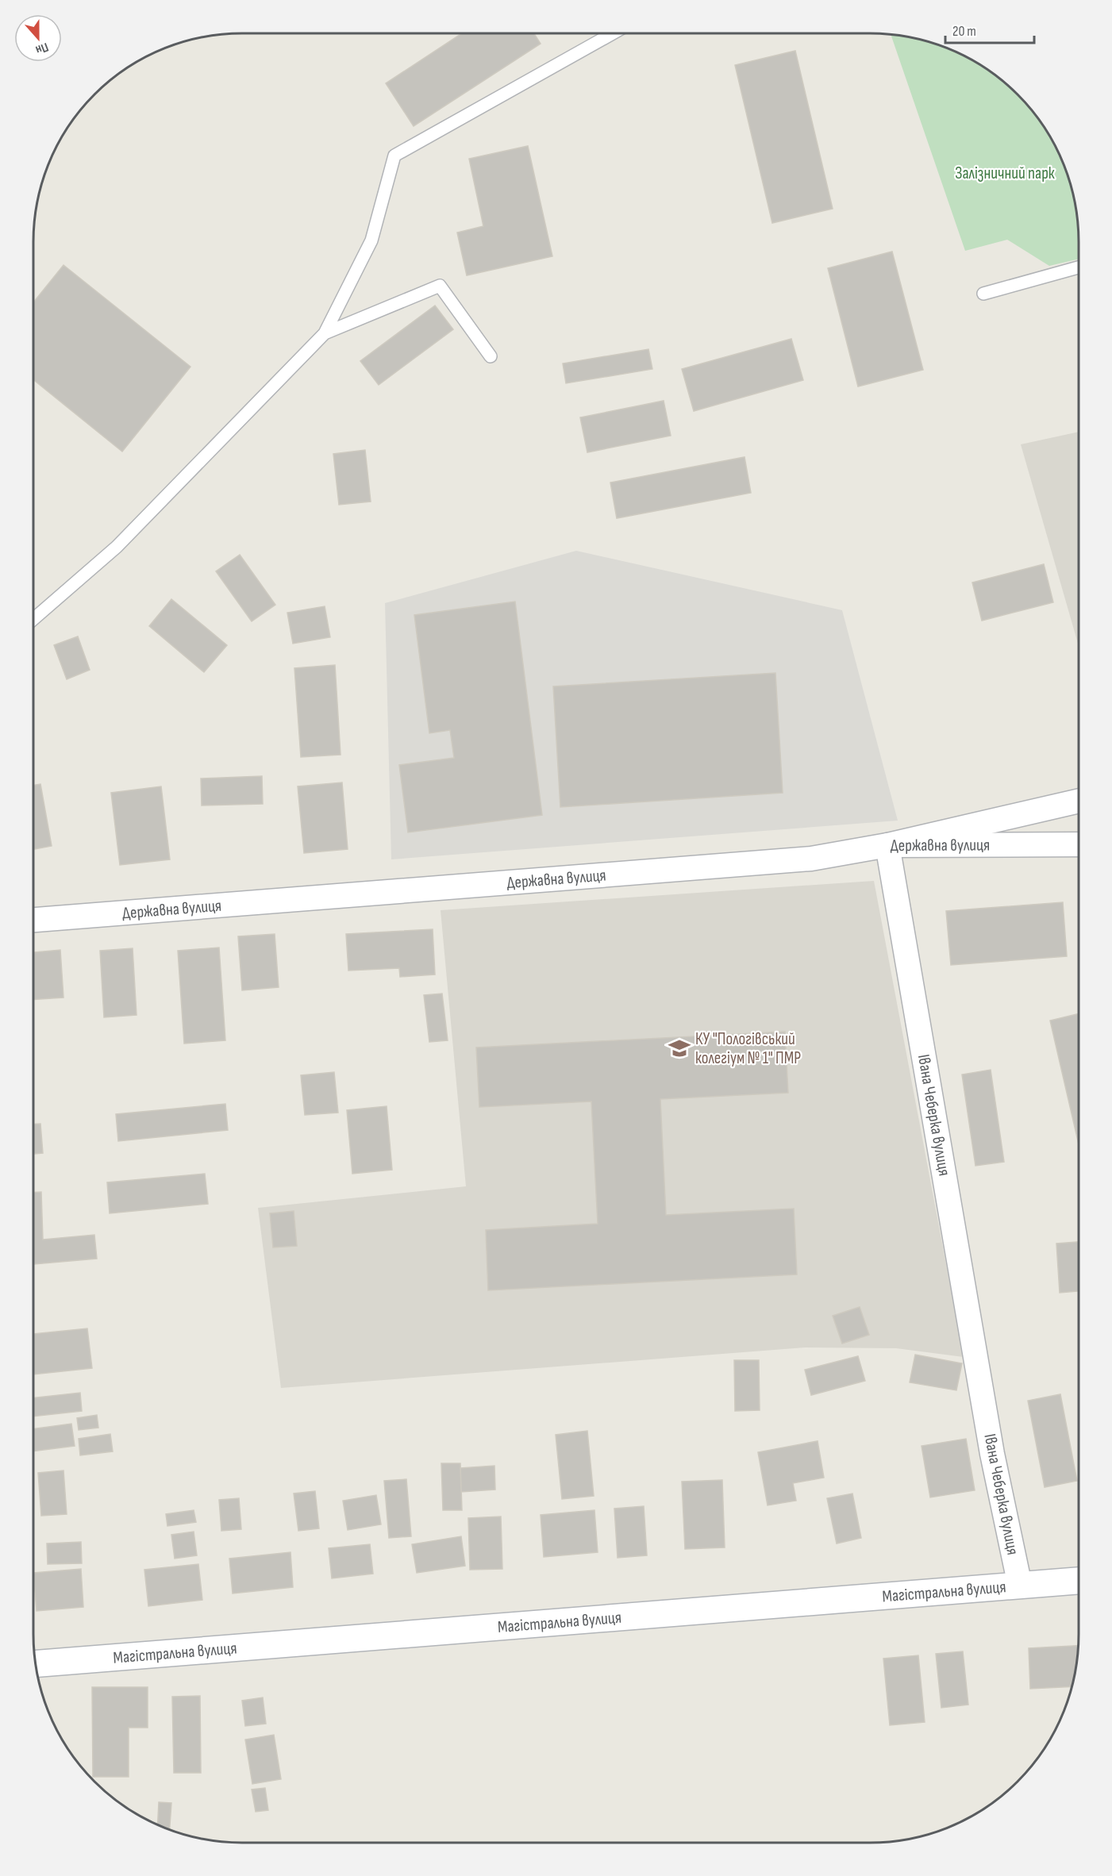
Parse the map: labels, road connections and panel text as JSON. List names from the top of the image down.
{
  "streets": {
    "main road": ["Магістральна вулиця"],
    "street": ["Державна вулиця", "Івана Чеберка вулиця"]
  },
  "crossings": [
    ["Державна вулиця", "Івана Чеберка вулиця"],
    ["Івана Чеберка вулиця", "Магістральна вулиця"]
  ],
  "parks": ["Залізничний парк"],
  "places": {
    "school or university": ["КУ \"Пологівський колегіум № 1\" ПМР"]
  },
  "scale_bar": "20 m",
  "north": "bottom"
}
